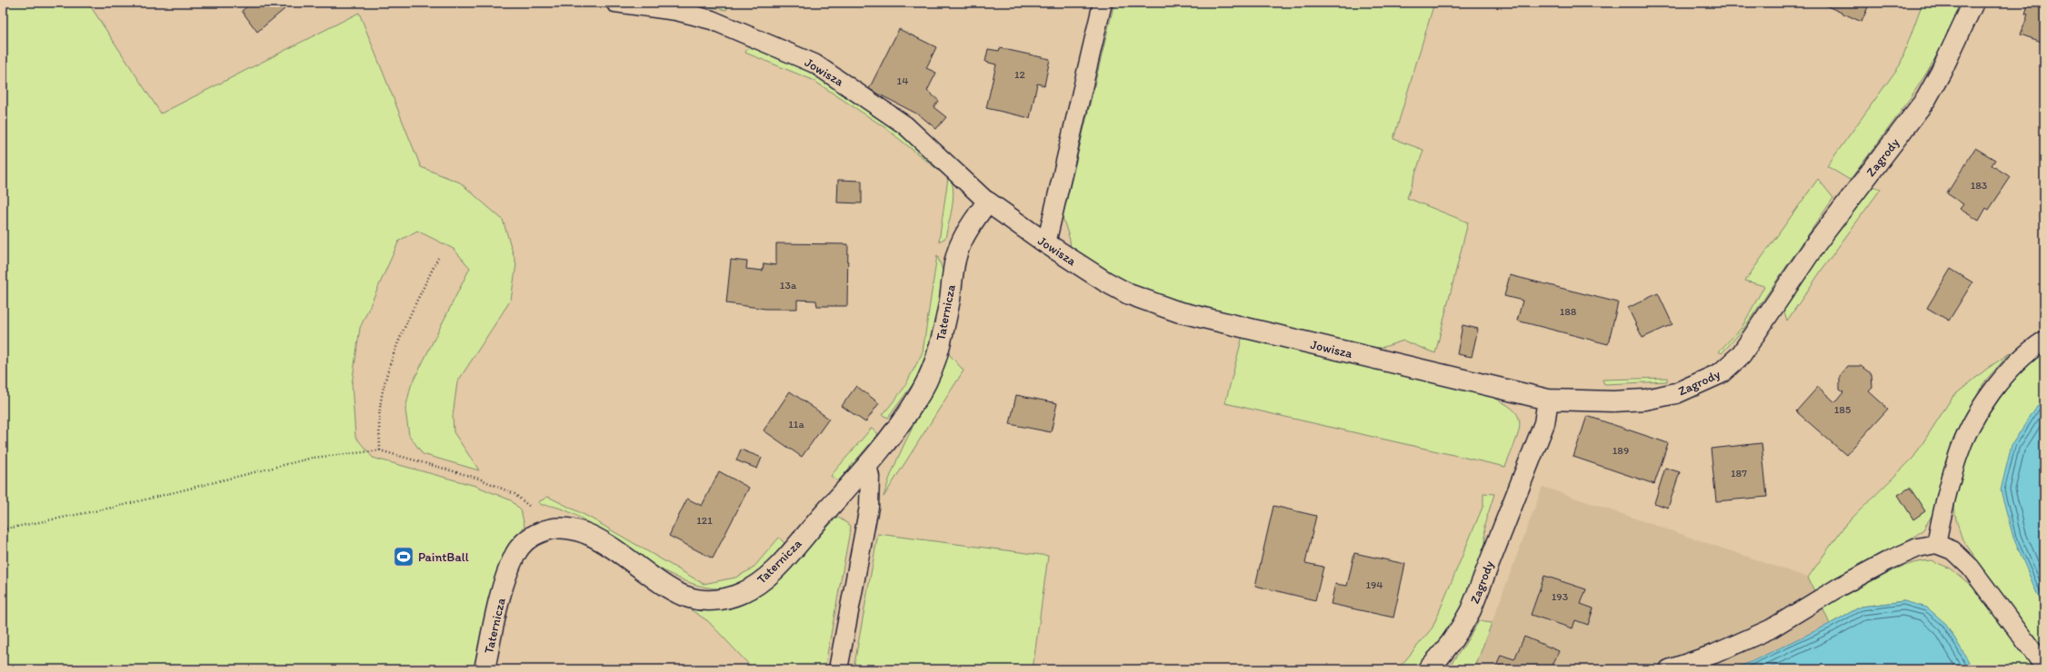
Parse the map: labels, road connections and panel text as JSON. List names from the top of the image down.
{
  "streets": {
    "street": ["Jowisza", "Zagrody", "Taternicza"]
  },
  "crossings": [
    ["Jowisza", "Zagrody"],
    ["Jowisza", "Taternicza"]
  ],
  "places": {
    "sports": ["PaintBall"]
  },
  "house_numbers": [
    "12",
    "14",
    "183",
    "13a",
    "188",
    "185",
    "11a",
    "189",
    "187",
    "121",
    "194",
    "193"
  ]
}
